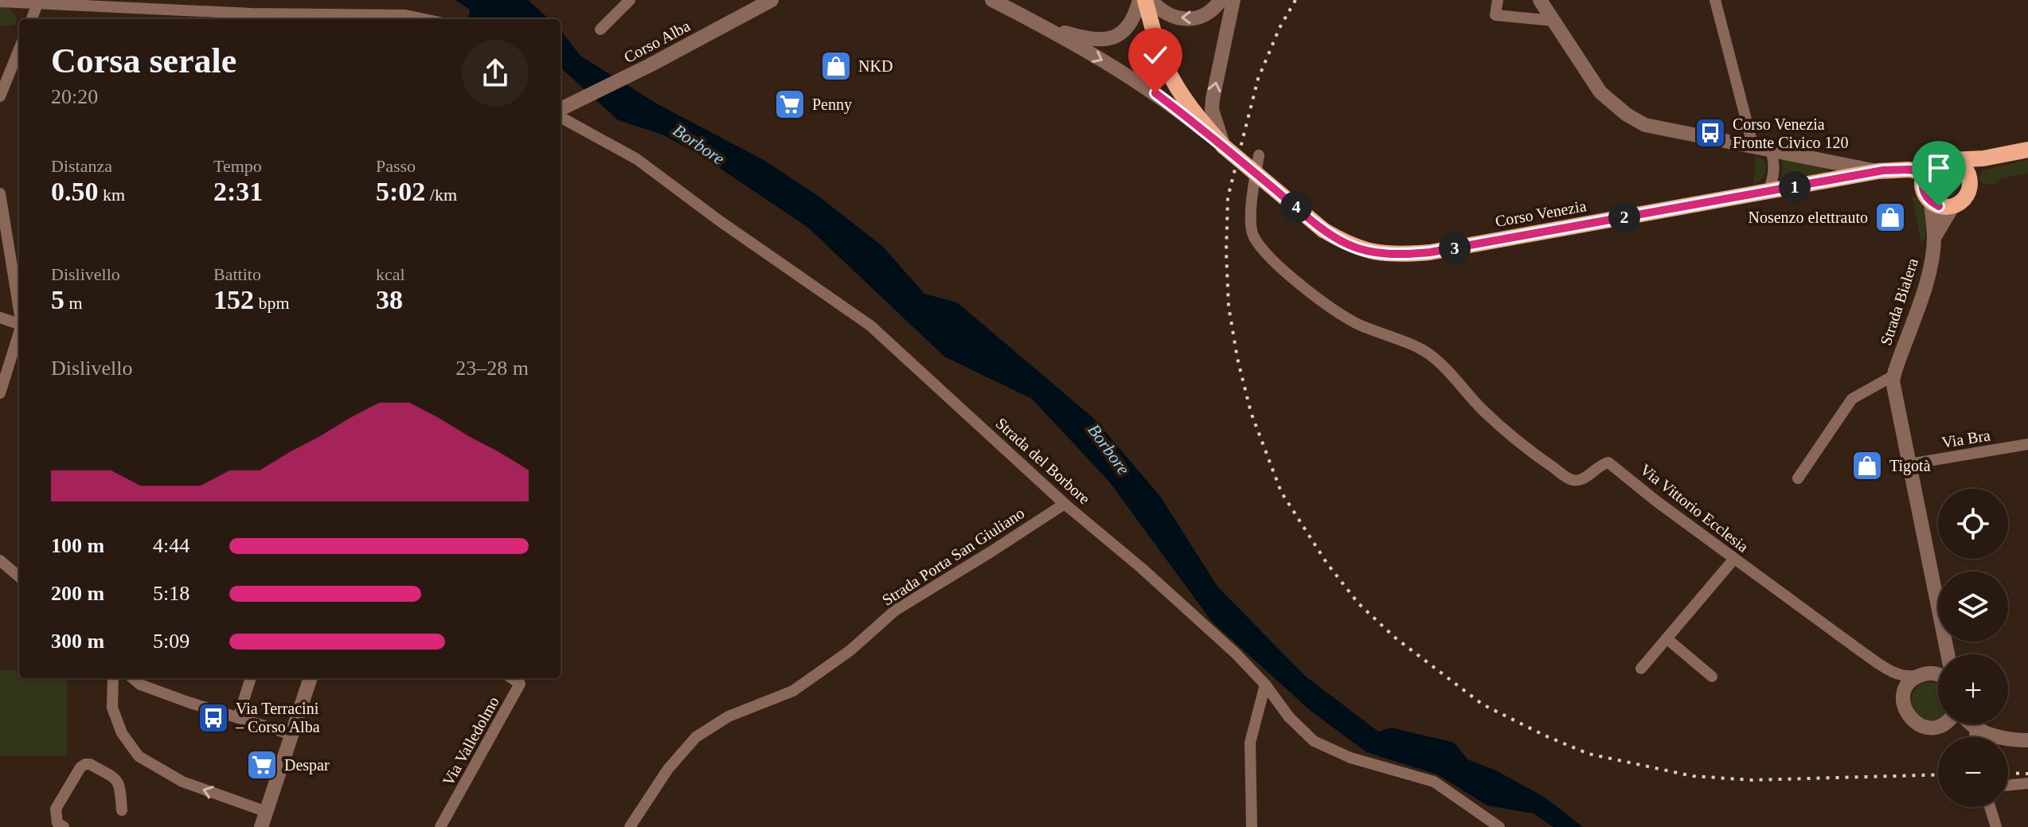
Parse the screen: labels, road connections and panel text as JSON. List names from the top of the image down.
{
  "streets": {
    "main road": ["Corso Venezia"],
    "street": [
      "Corso Alba",
      "Strada Bialera",
      "Via Bra",
      "Strada del Borbore",
      "Via Vittorio Ecclesia",
      "Strada Porta San Giuliano",
      "Via Valledolmo"
    ]
  },
  "crossings": [
    ["Corso Alba", "Strada del Borbore"],
    ["Corso Venezia", "Strada Bialera"],
    ["Strada Bialera", "Via Bra"],
    ["Strada Bialera", "Via Vittorio Ecclesia"],
    ["Strada del Borbore", "Strada Porta San Giuliano"]
  ],
  "water": ["Borbore"],
  "places": {
    "shop": ["NKD", "Nosenzo elettrauto", "Tigotà"],
    "supermarket": ["Penny", "Despar"],
    "bus stop": ["Corso Venezia Fronte Civico 120", "Via Terracini – Corso Alba"]
  },
  "page": {
    "heading": ["Corsa serale", "20:20"],
    "stats": [
      ["Distanza", "0.50 km"],
      ["Tempo", "2:31"],
      ["Passo", "5:02 /km"],
      ["Dislivello", "5 m"],
      ["Battito", "152 bpm"],
      ["kcal", "38"]
    ],
    "pins": [
      "1",
      "4",
      "2",
      "3"
    ],
    "chart": ["Dislivello", "23–28 m"],
    "map_buttons": ["+", "−"],
    "list": [
      {
        "name": "100 m",
        "note": "4:44"
      },
      {
        "name": "200 m",
        "note": "5:18"
      },
      {
        "name": "300 m",
        "note": "5:09"
      }
    ]
  }
}
